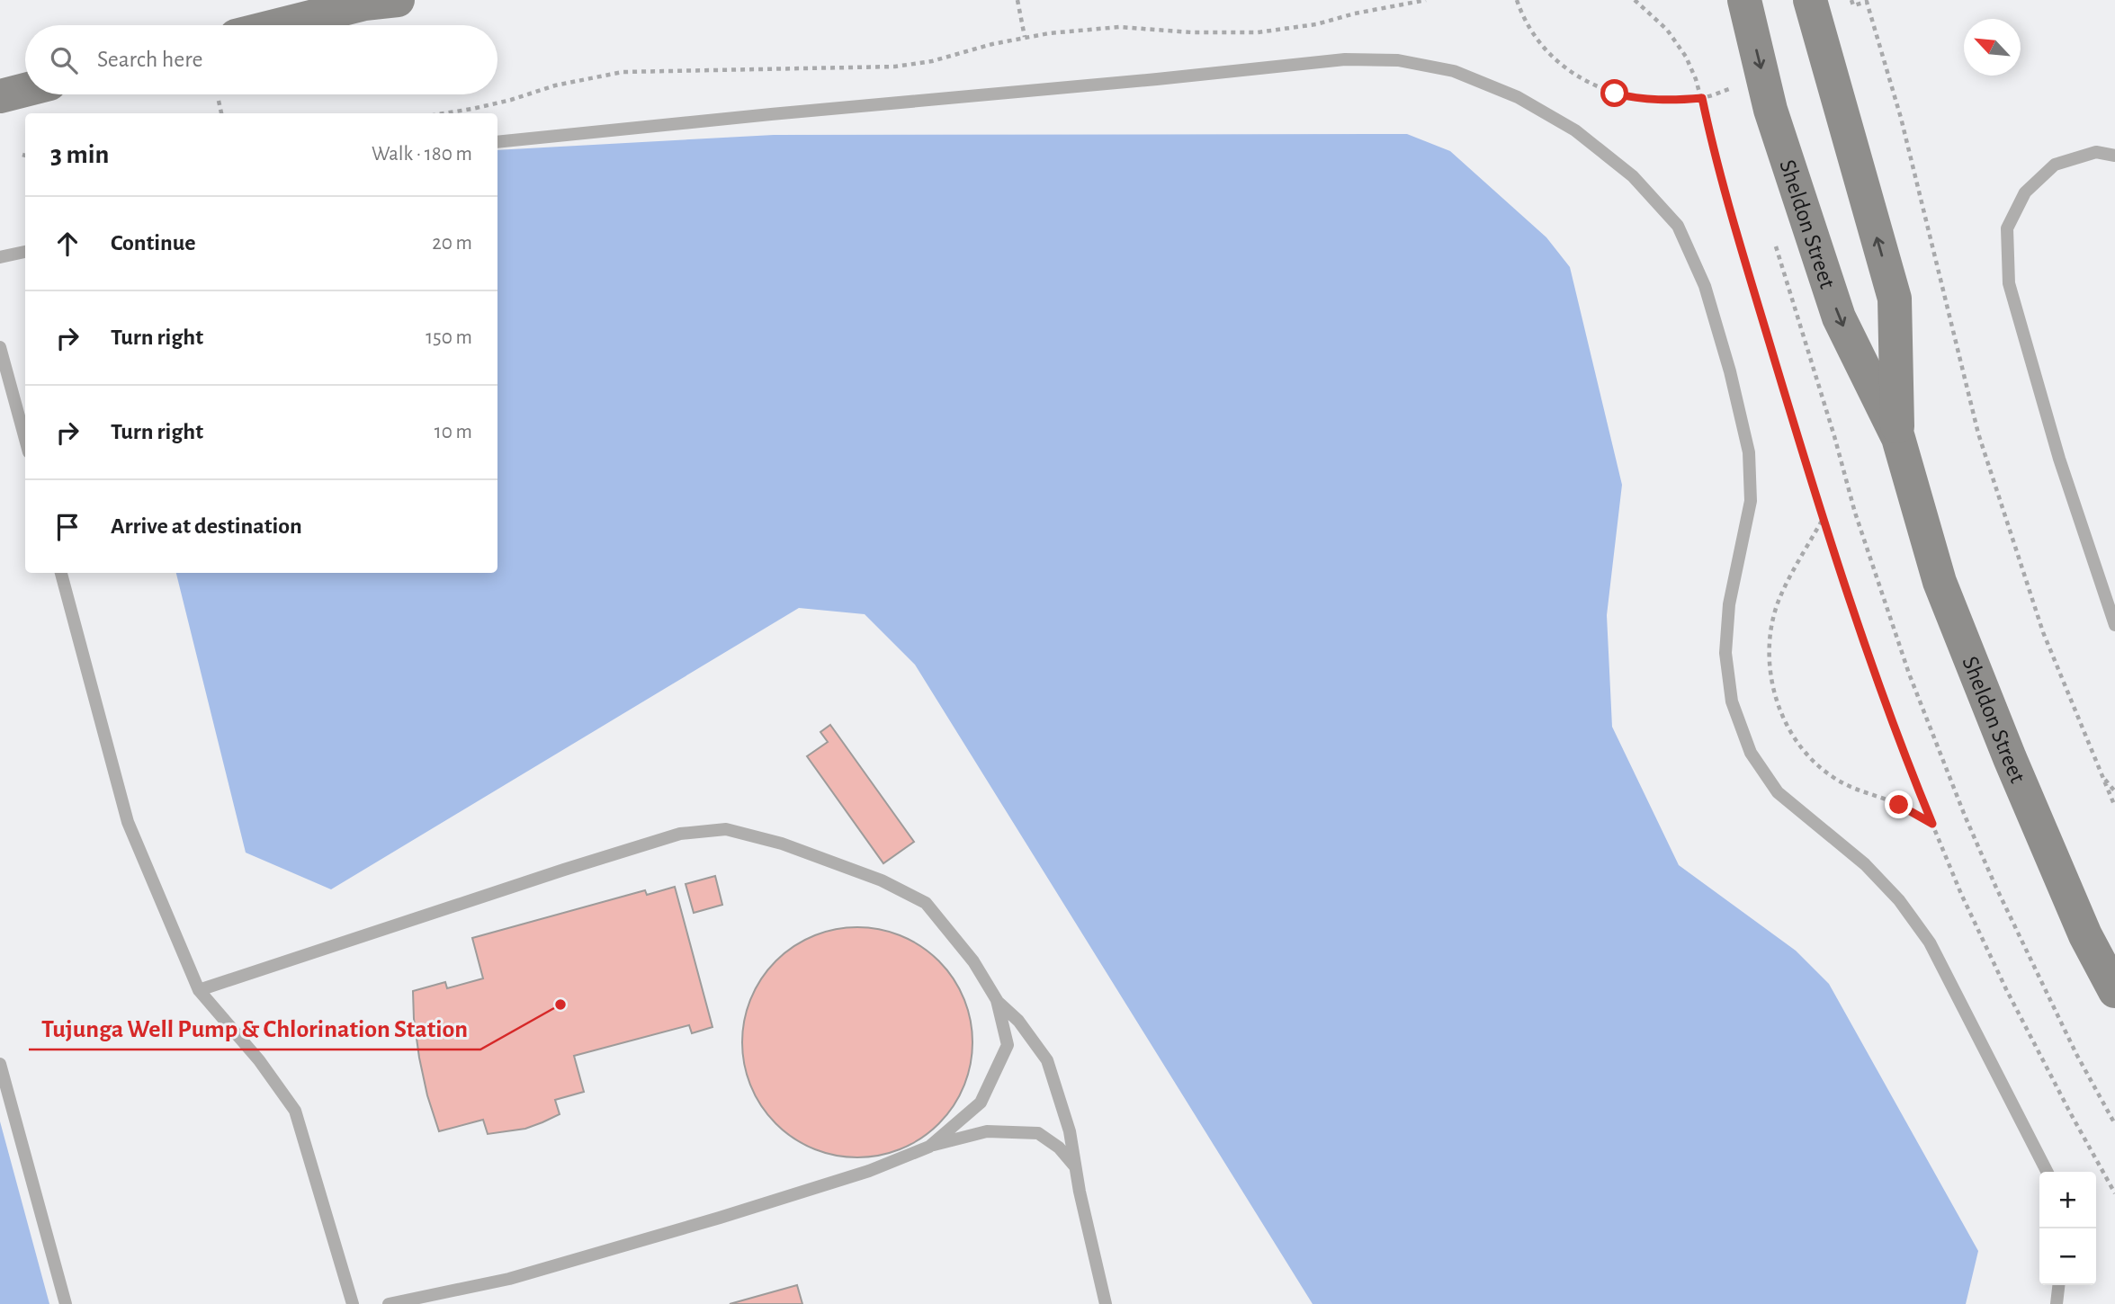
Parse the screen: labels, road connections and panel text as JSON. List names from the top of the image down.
{
  "streets": {
    "main road": ["Sheldon Street"]
  },
  "places": ["Tujunga Well Pump & Chlorination Station"],
  "north": "top left",
  "page": {
    "search": "Search here",
    "heading": ["3 min", "Walk · 180 m"],
    "list": [
      ["Continue", "20 m"],
      ["Turn right", "150 m"],
      ["Turn right", "10 m"],
      "Arrive at destination"
    ],
    "map_buttons": ["+", "−"]
  }
}
